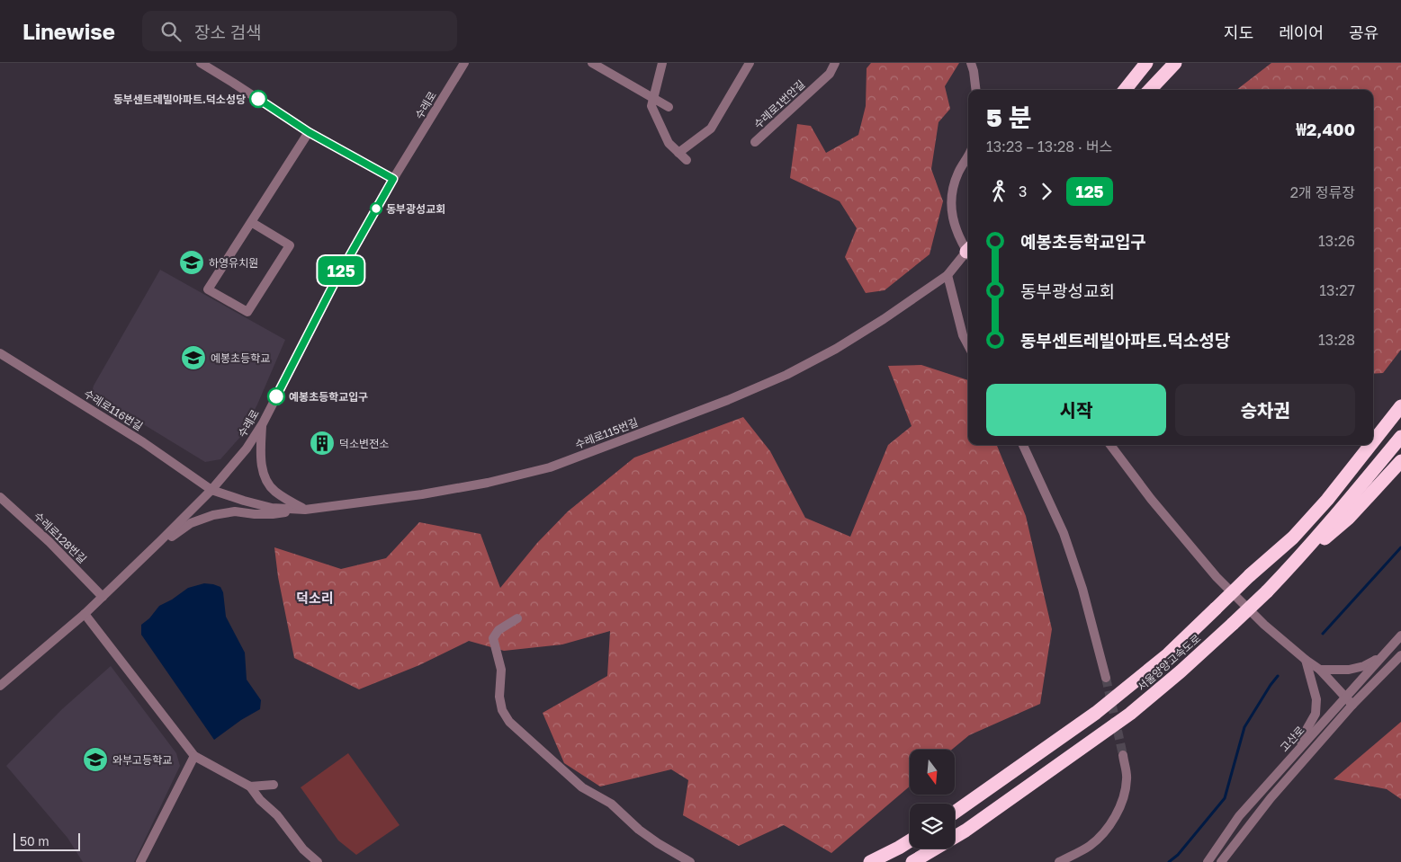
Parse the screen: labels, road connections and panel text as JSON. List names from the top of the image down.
{
  "streets": {
    "highway": ["서울양양고속도로"],
    "street": [
      "수레로1번안길",
      "수레로",
      "수레로116번길",
      "수레로115번길",
      "수레로128번길",
      "고산로"
    ]
  },
  "crossings": [
    ["수레로", "수레로116번길"],
    ["수레로", "수레로115번길"],
    ["수레로", "수레로128번길"],
    ["수레로116번길", "수레로115번길"]
  ],
  "districts": ["덕소리"],
  "places": {
    "other": ["동부센트레빌아파트.덕소성당", "동부광성교회", "예봉초등학교입구"],
    "school or university": ["하영유치원", "예봉초등학교", "와부고등학교"],
    "building": ["덕소변전소"]
  },
  "lines": ["bus line 125"],
  "scale_bar": "50 m",
  "north": "bottom",
  "page": {
    "header": "Linewise",
    "search": "장소 검색",
    "nav": ["지도", "레이어", "공유"],
    "on_map": "125",
    "heading": ["5 분", "13:23 – 13:28 · 버스", "₩2,400"],
    "legs": ["3", "125", "2개 정류장"],
    "list": [
      {
        "name": "예봉초등학교입구",
        "value": "13:26"
      },
      {
        "name": "동부광성교회",
        "value": "13:27"
      },
      {
        "name": "동부센트레빌아파트.덕소성당",
        "value": "13:28"
      }
    ],
    "buttons": ["시작", "승차권"],
    "scale": "50 m"
  }
}
